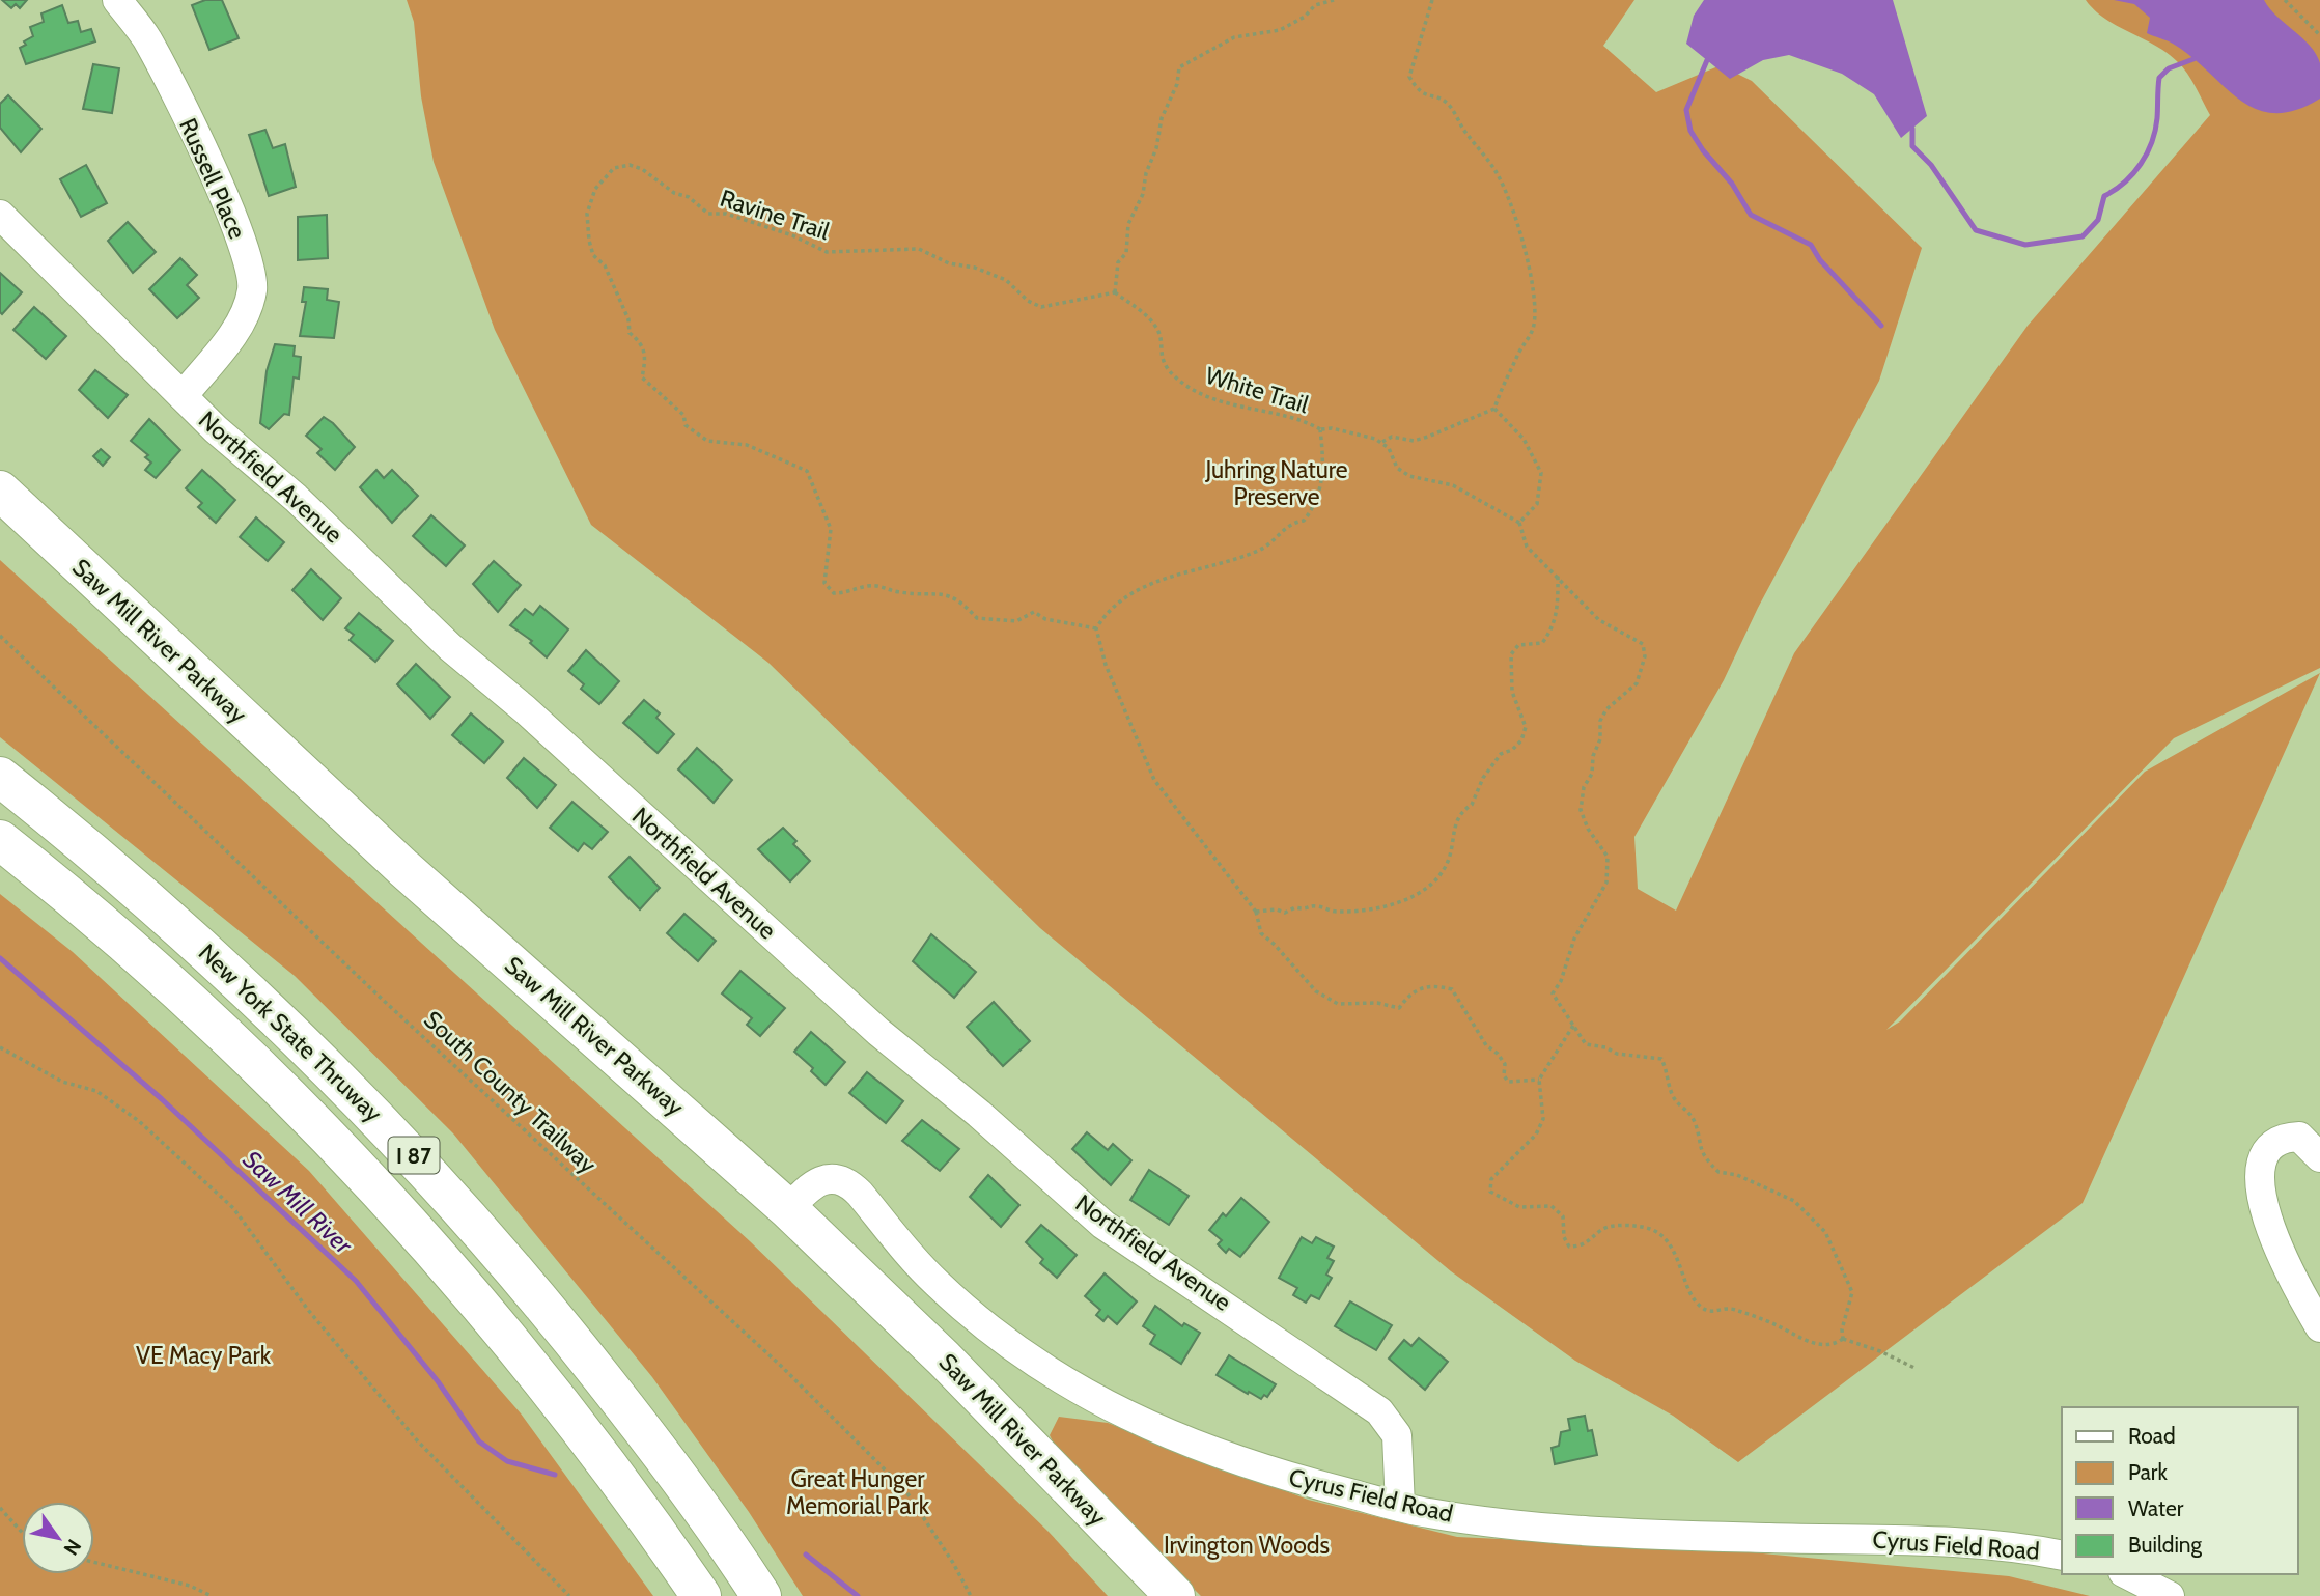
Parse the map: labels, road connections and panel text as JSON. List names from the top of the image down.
{
  "streets": {
    "highway": ["Saw Mill River Parkway", "New York State Thruway", "I 87"],
    "street": ["Russell Place", "Northfield Avenue", "Cyrus Field Road"],
    "path": ["Ravine Trail", "White Trail", "South County Trailway"]
  },
  "crossings": [
    ["Russell Place", "Northfield Avenue"],
    ["Ravine Trail", "White Trail"],
    ["Northfield Avenue", "Cyrus Field Road"],
    ["Saw Mill River Parkway", "Cyrus Field Road"]
  ],
  "water": ["Saw Mill River"],
  "parks": [
    "Juhring Nature Preserve",
    "VE Macy Park",
    "Great Hunger Memorial Park",
    "Irvington Woods"
  ],
  "legend": [
    "Road",
    "Park",
    "Water",
    "Building"
  ],
  "north": "bottom right"
}
